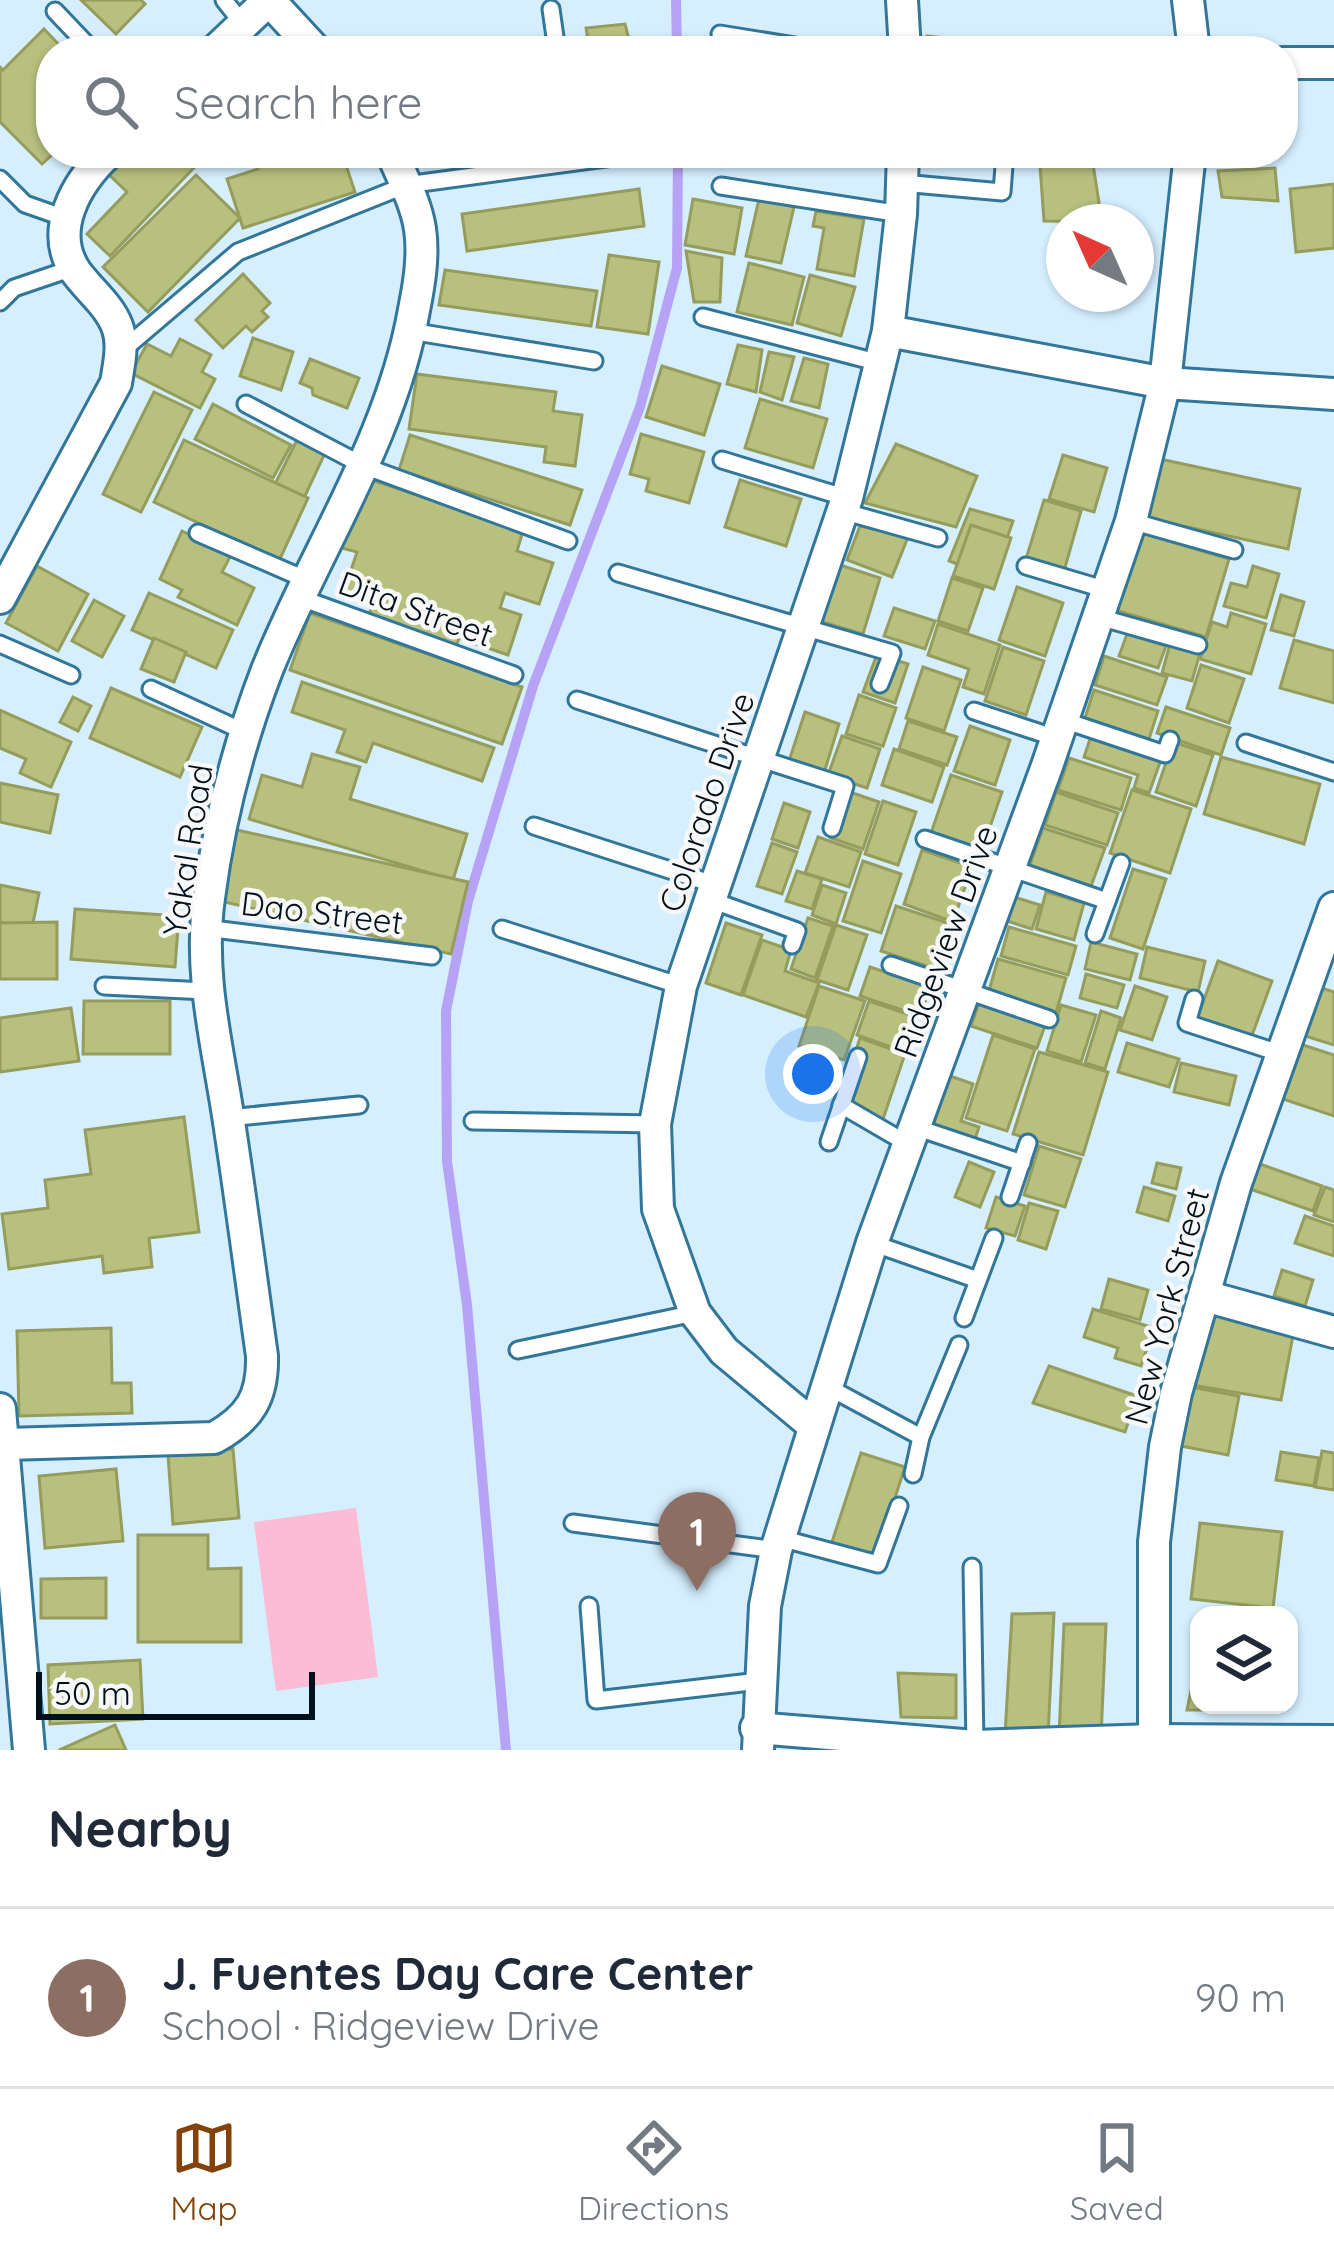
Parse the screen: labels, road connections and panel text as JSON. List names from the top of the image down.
{
  "streets": {
    "street": [
      "Colorado Drive",
      "Yakal Road",
      "Ridgeview Drive",
      "New York Street"
    ],
    "lane": ["Dita Street", "Dao Street"]
  },
  "crossings": [
    ["Dita Street", "Yakal Road"],
    ["Colorado Drive", "Ridgeview Drive"],
    ["Yakal Road", "Dao Street"]
  ],
  "scale_bar": "50 m",
  "north": "top left",
  "page": {
    "search": "Search here",
    "pins": "1",
    "scale": "50 m",
    "heading": "Nearby",
    "list": [
      {
        "mark": "1",
        "name": "J. Fuentes Day Care Center",
        "note": "School · Ridgeview Drive",
        "value": "90 m"
      }
    ],
    "nav": ["Map", "Directions", "Saved"]
  }
}
